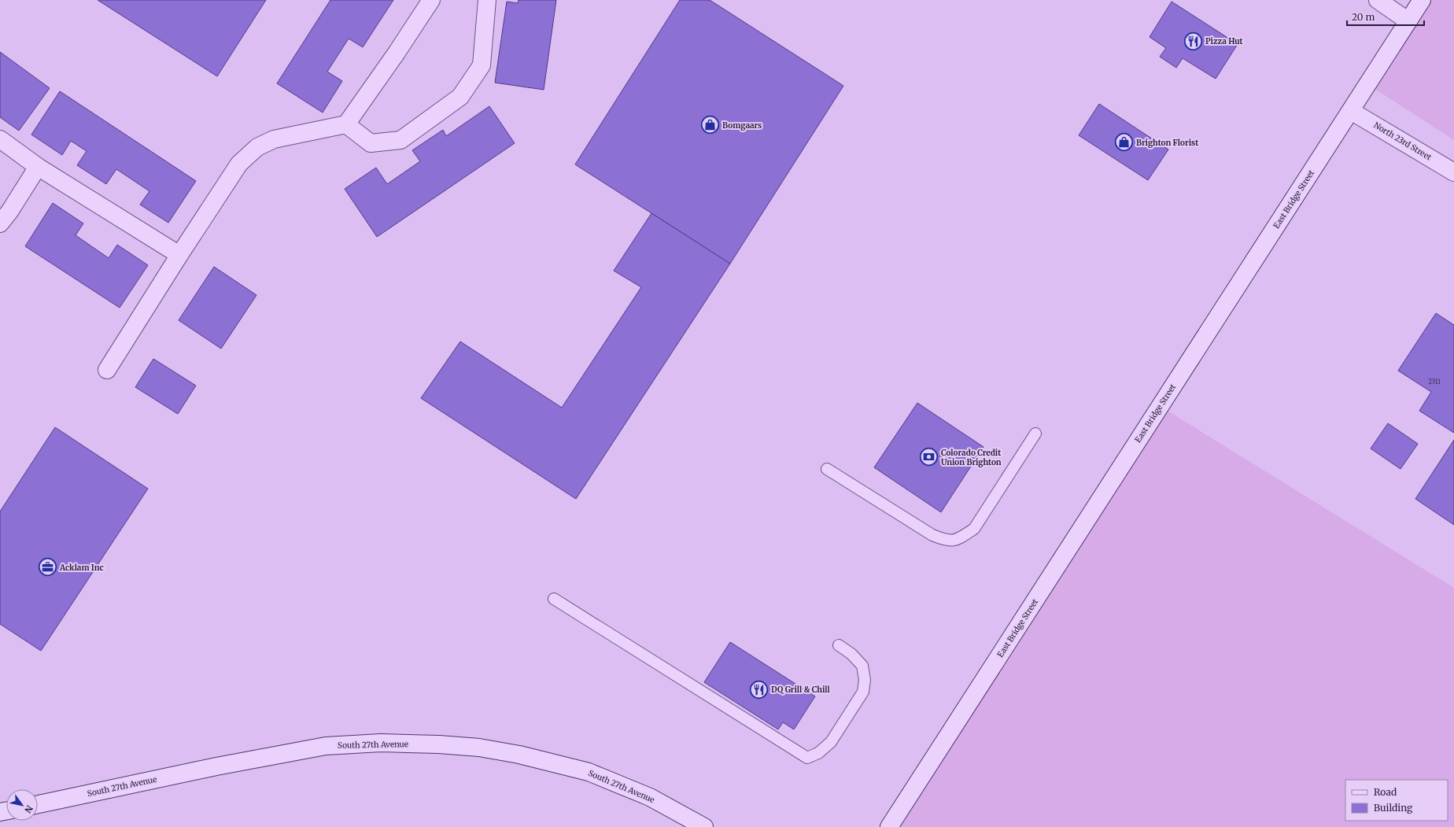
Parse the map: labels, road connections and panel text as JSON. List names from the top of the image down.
{
  "streets": {
    "main road": ["North 23rd Street", "East Bridge Street", "South 27th Avenue"]
  },
  "crossings": [
    ["North 23rd Street", "East Bridge Street"]
  ],
  "places": {
    "restaurant": ["Pizza Hut", "DQ Grill & Chill"],
    "shop": ["Bomgaars", "Brighton Florist"],
    "bank": ["Colorado Credit Union Brighton"],
    "office": ["Acklam Inc"]
  },
  "house_numbers": ["2311"],
  "legend": ["Road", "Building"],
  "scale_bar": "20 m",
  "north": "bottom right"
}
